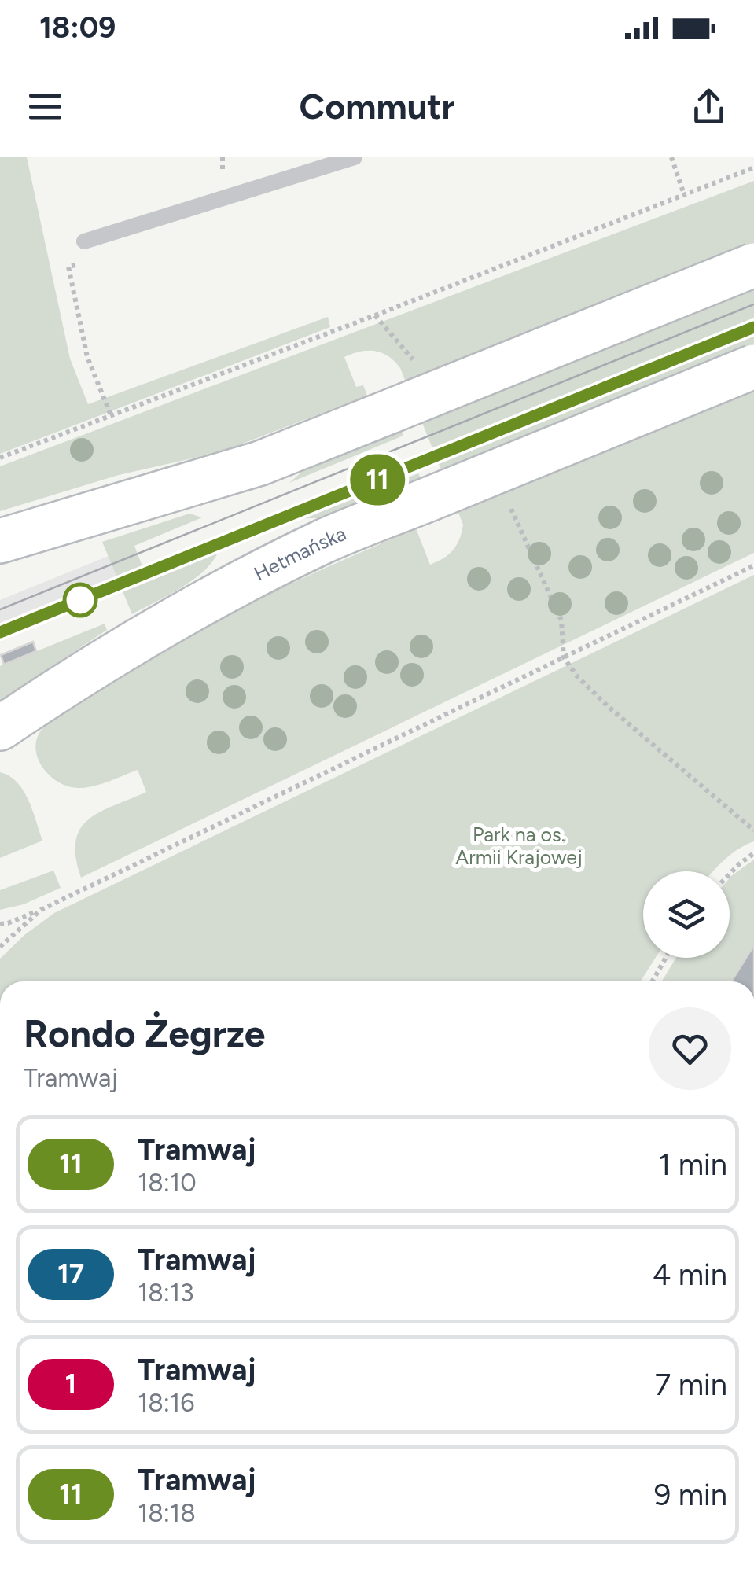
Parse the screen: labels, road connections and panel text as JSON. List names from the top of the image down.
{
  "streets": {
    "street": ["Hetmańska"]
  },
  "parks": ["Park na os. Armii Krajowej"],
  "lines": ["tram line 11"],
  "page": {
    "status": "18:09",
    "header": "Commutr",
    "on_map": "11",
    "heading": ["Rondo Żegrze", "Tramwaj"],
    "list": [
      {
        "mark": "11",
        "name": "Tramwaj",
        "note": "18:10",
        "value": "1 min"
      },
      {
        "mark": "17",
        "name": "Tramwaj",
        "note": "18:13",
        "value": "4 min"
      },
      {
        "mark": "1",
        "name": "Tramwaj",
        "note": "18:16",
        "value": "7 min"
      },
      {
        "mark": "11",
        "name": "Tramwaj",
        "note": "18:18",
        "value": "9 min"
      }
    ]
  }
}
